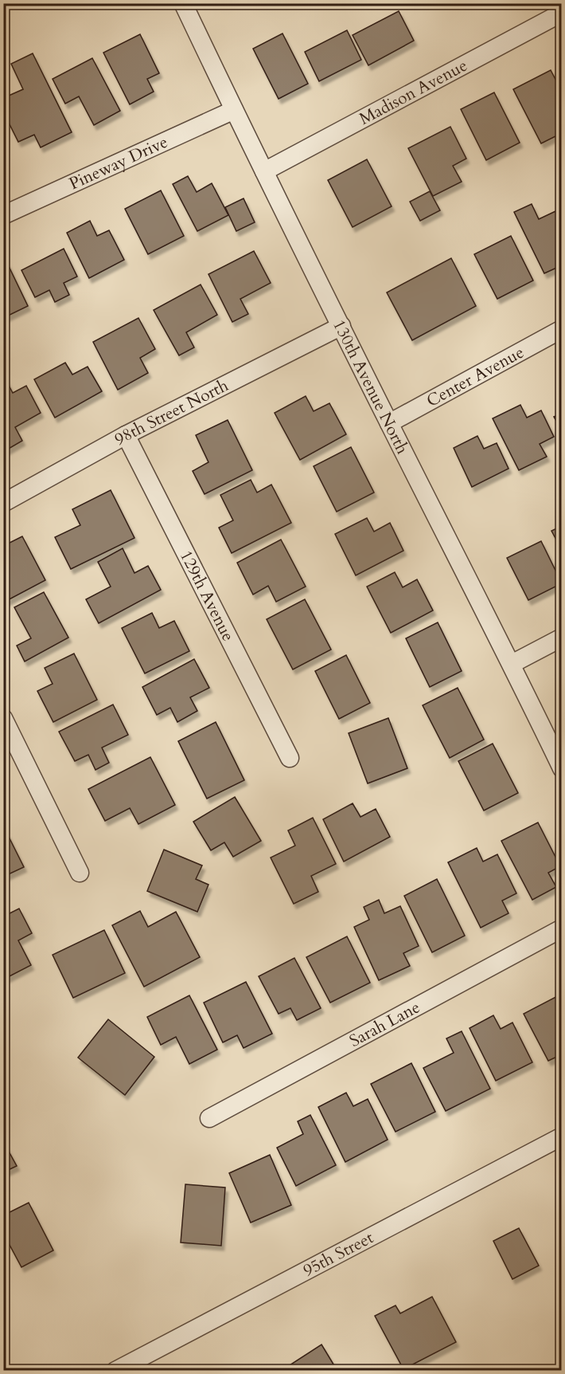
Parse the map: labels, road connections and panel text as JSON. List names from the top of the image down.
{
  "streets": {
    "street": [
      "Madison Avenue",
      "Pineway Drive",
      "Center Avenue",
      "130th Avenue North",
      "98th Street North",
      "129th Avenue",
      "Sarah Lane",
      "95th Street"
    ]
  },
  "crossings": [
    ["Madison Avenue", "130th Avenue North"],
    ["Pineway Drive", "130th Avenue North"],
    ["Center Avenue", "130th Avenue North"],
    ["130th Avenue North", "98th Street North"],
    ["98th Street North", "129th Avenue"]
  ]
}
